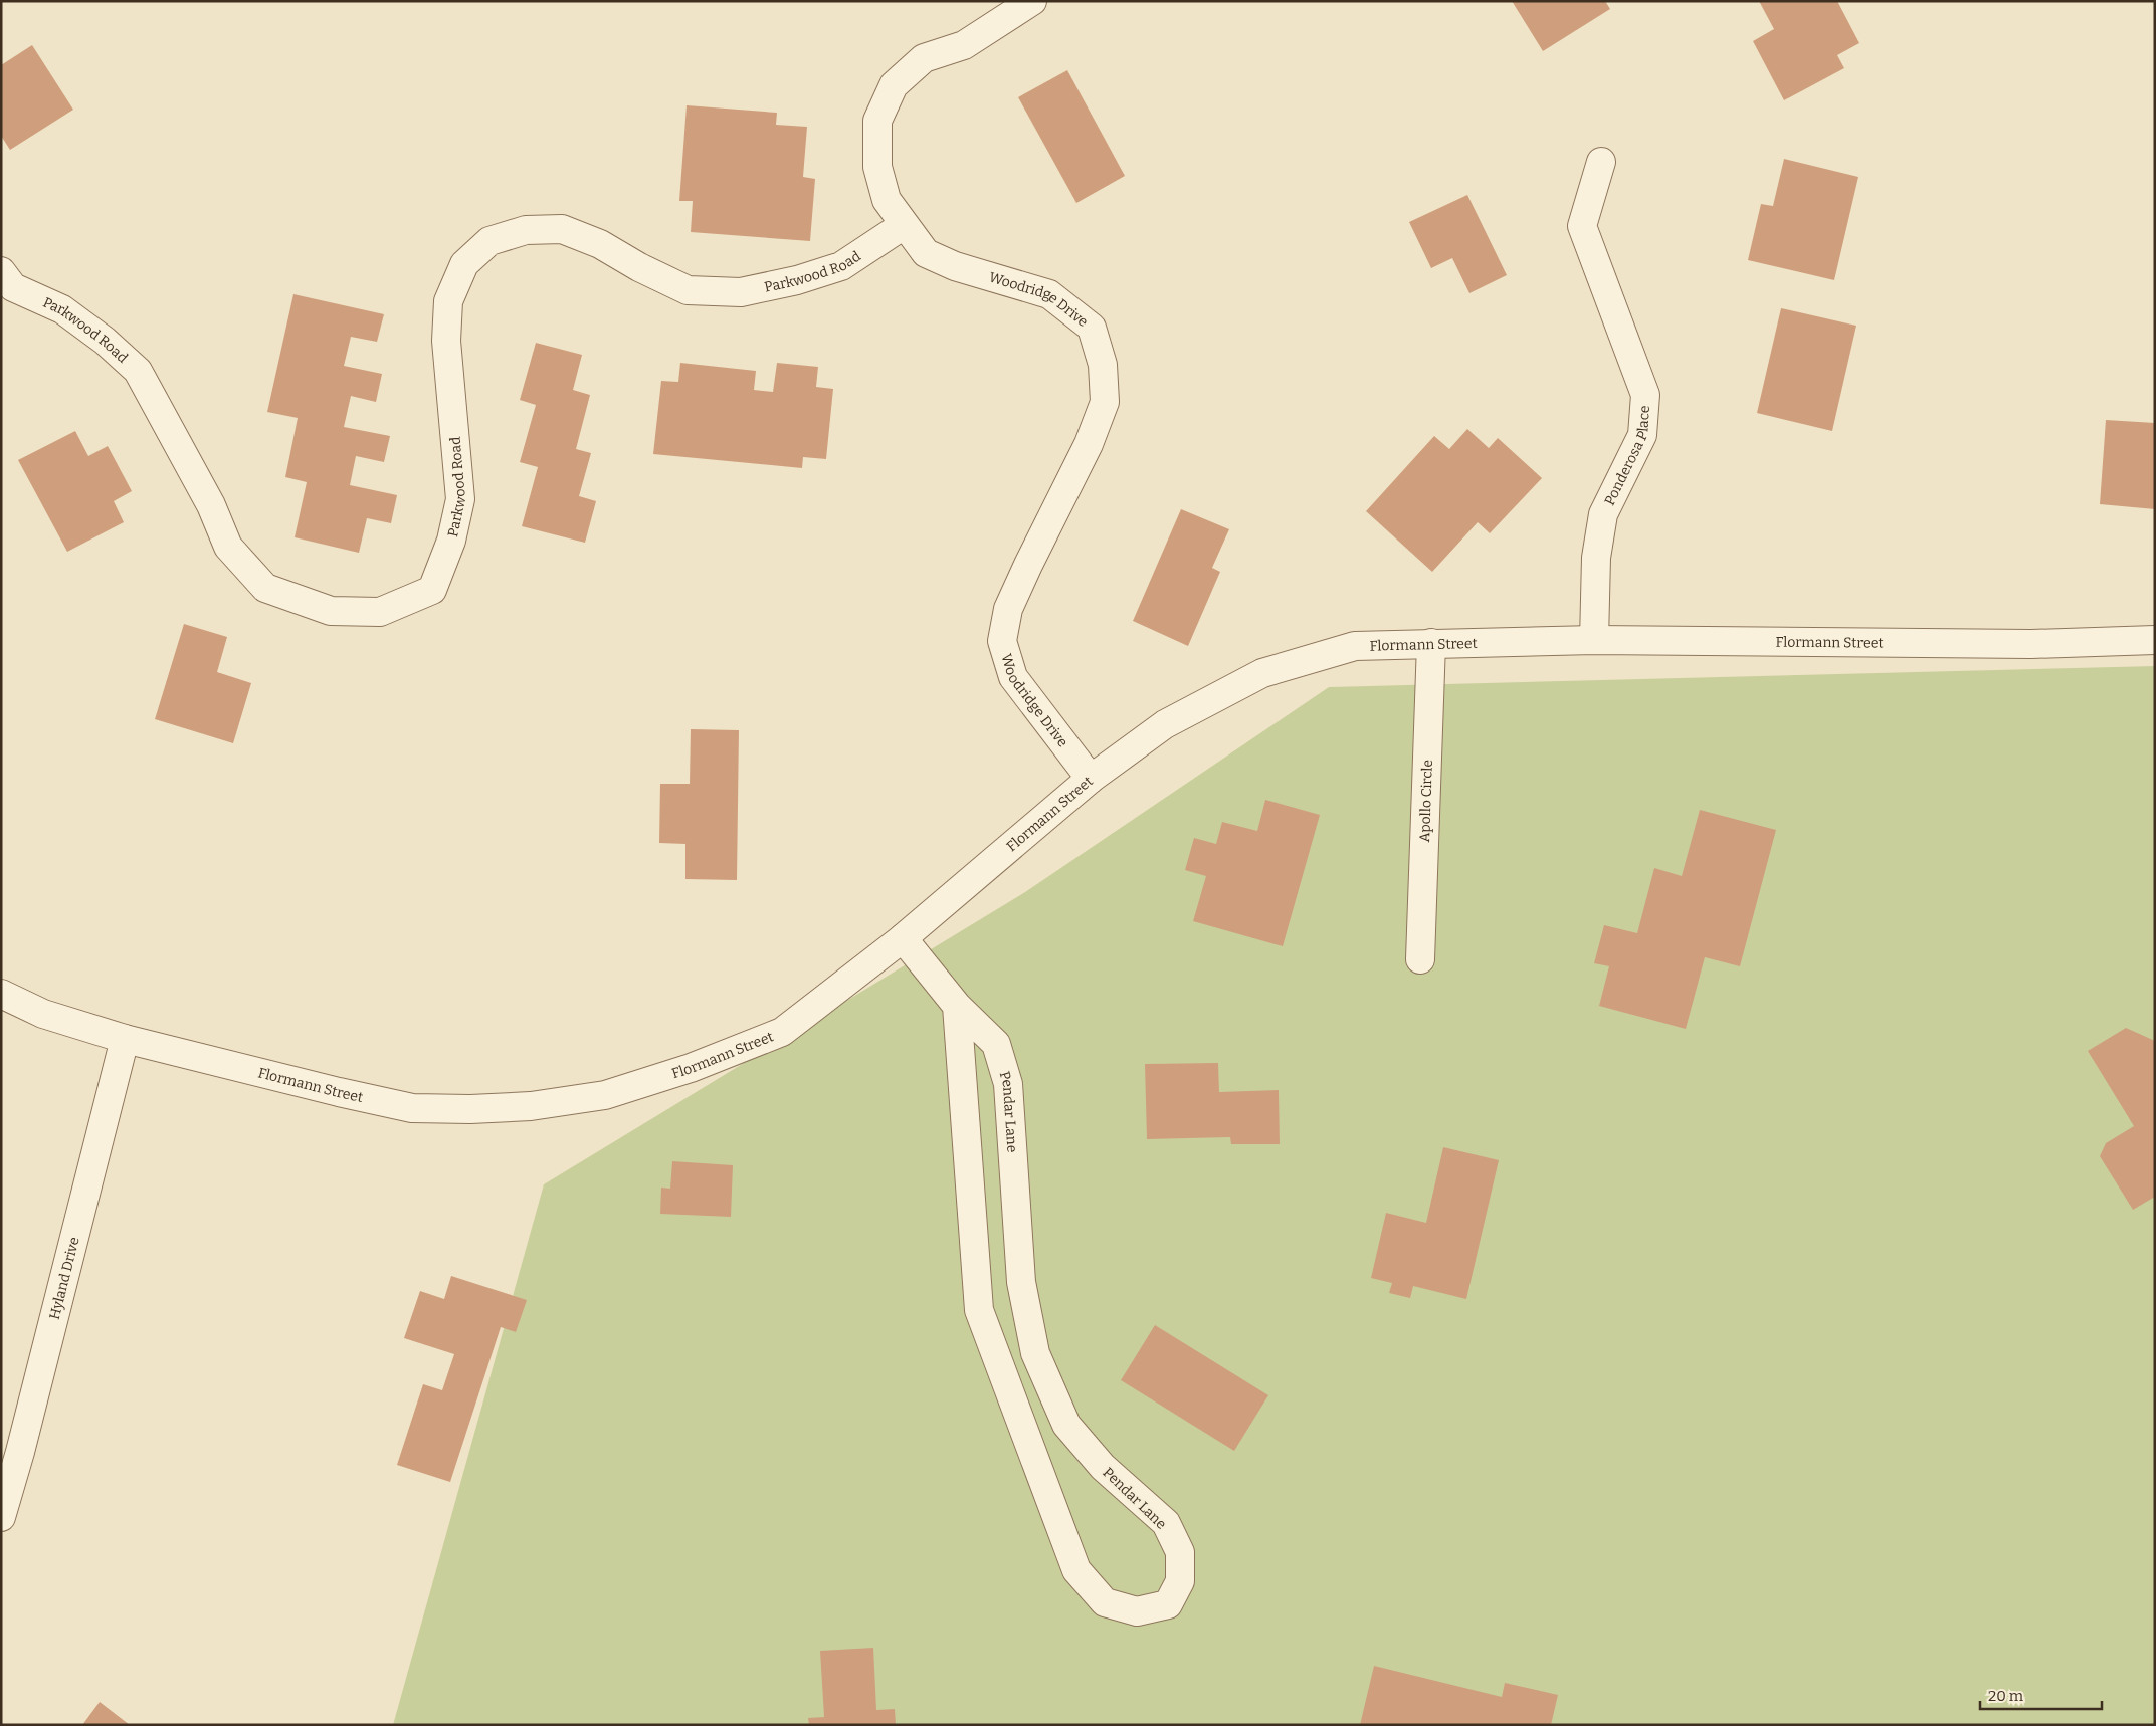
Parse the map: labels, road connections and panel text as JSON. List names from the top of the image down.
{
  "streets": {
    "street": [
      "Parkwood Road",
      "Woodridge Drive",
      "Ponderosa Place",
      "Flormann Street",
      "Apollo Circle",
      "Pendar Lane",
      "Hyland Drive"
    ]
  },
  "crossings": [
    ["Parkwood Road", "Woodridge Drive"],
    ["Woodridge Drive", "Flormann Street"],
    ["Ponderosa Place", "Flormann Street"],
    ["Flormann Street", "Apollo Circle"],
    ["Flormann Street", "Pendar Lane"],
    ["Flormann Street", "Hyland Drive"]
  ],
  "scale_bar": "20 m"
}
